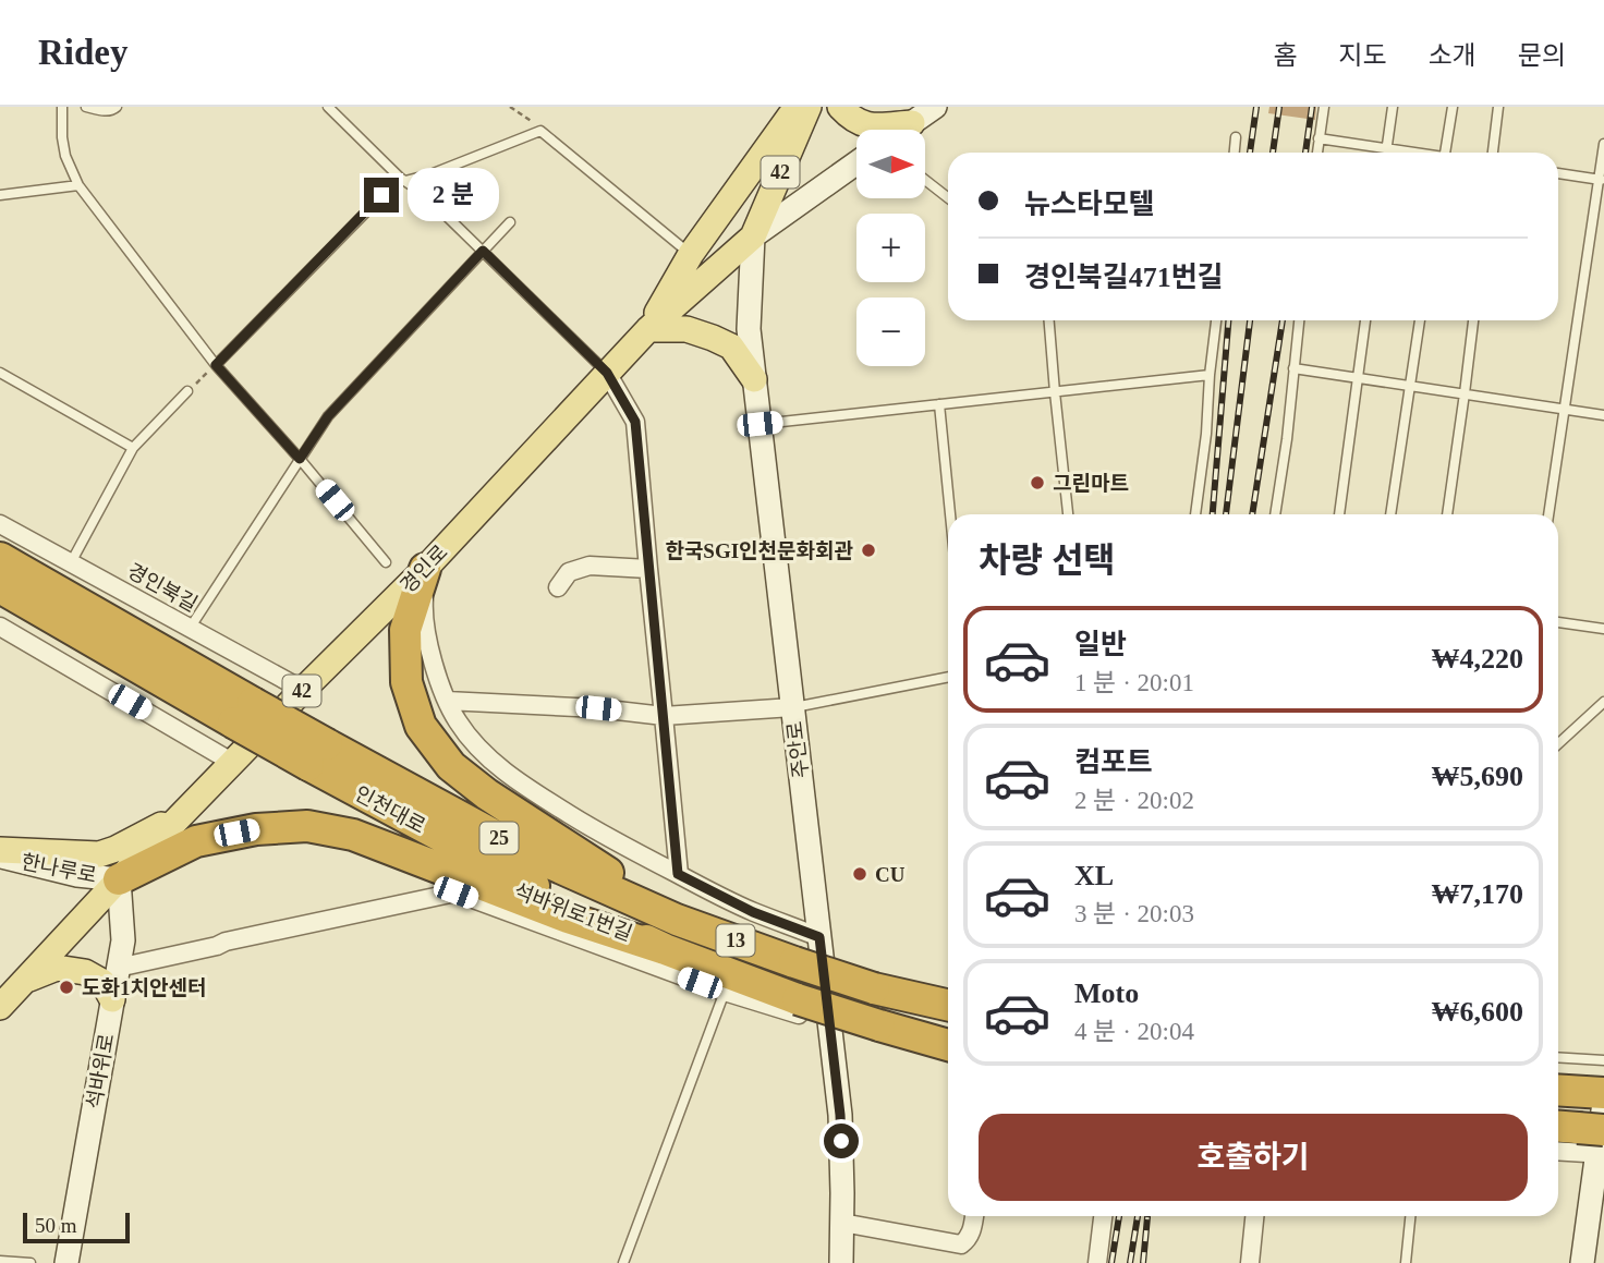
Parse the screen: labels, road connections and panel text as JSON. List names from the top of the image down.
{
  "streets": {
    "highway": ["인천대로", "25", "13"],
    "main road": [
      "42",
      "경인로",
      "주안로",
      "한나루로",
      "석바위로"
    ],
    "street": ["경인북길", "석바위로1번길"]
  },
  "crossings": [
    ["경인로", "경인북길"],
    ["경인로", "주안로"],
    ["경인로", "한나루로"],
    ["경인로", "석바위로"],
    ["주안로", "석바위로1번길"],
    ["한나루로", "석바위로"],
    ["석바위로1번길", "석바위로"]
  ],
  "places": [
    "그린마트",
    "한국SGI인천문화회관",
    "CU",
    "도화1치안센터"
  ],
  "scale_bar": "50 m",
  "north": "right",
  "page": {
    "header": "Ridey",
    "nav": [
      "홈",
      "지도",
      "소개",
      "문의"
    ],
    "map_buttons": ["+", "−"],
    "banner": ["뉴스타모텔", "경인북길471번길"],
    "bubble": "2 분",
    "heading": "차량 선택",
    "list": [
      {
        "name": "일반",
        "note": "1 분 · 20:01",
        "value": "₩4,220"
      },
      {
        "name": "컴포트",
        "note": "2 분 · 20:02",
        "value": "₩5,690"
      },
      {
        "name": "XL",
        "note": "3 분 · 20:03",
        "value": "₩7,170"
      },
      {
        "name": "Moto",
        "note": "4 분 · 20:04",
        "value": "₩6,600"
      }
    ],
    "buttons": "호출하기",
    "scale": "50 m"
  }
}
